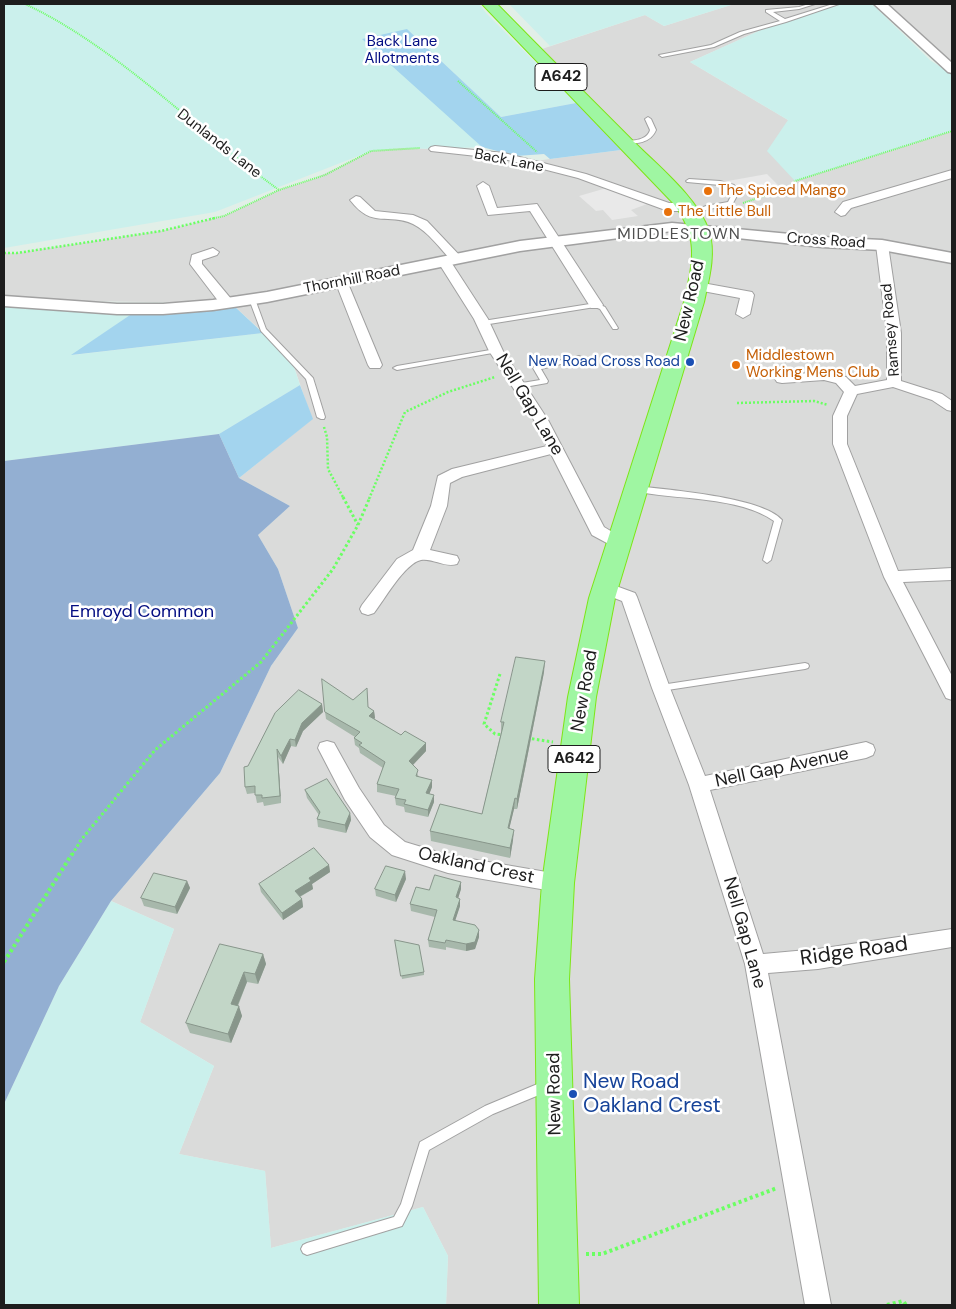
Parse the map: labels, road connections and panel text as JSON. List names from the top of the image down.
{
  "streets": {
    "highway": ["A642", "New Road"],
    "street": [
      "Back Lane",
      "Cross Road",
      "Thornhill Road",
      "Ramsey Road",
      "Nell Gap Lane",
      "Nell Gap Avenue",
      "Oakland Crest",
      "Ridge Road"
    ],
    "path": ["Dunlands Lane"]
  },
  "crossings": [
    ["A642", "Back Lane"],
    ["A642", "Cross Road"],
    ["A642", "Thornhill Road"],
    ["A642", "New Road"],
    ["Dunlands Lane", "Back Lane"],
    ["Back Lane", "Cross Road"],
    ["Back Lane", "Thornhill Road"],
    ["Back Lane", "New Road"],
    ["Cross Road", "Thornhill Road"],
    ["Cross Road", "New Road"],
    ["Cross Road", "Ramsey Road"],
    ["Thornhill Road", "New Road"],
    ["Thornhill Road", "Nell Gap Lane"],
    ["New Road", "Nell Gap Lane"],
    ["New Road", "Oakland Crest"],
    ["Nell Gap Lane", "Nell Gap Avenue"],
    ["Nell Gap Lane", "Ridge Road"]
  ],
  "districts": ["MIDDLESTOWN"],
  "parks": ["Back Lane Allotments", "Emroyd Common"],
  "places": [
    "The Spiced Mango",
    "The Little Bull",
    "New Road Cross Road",
    "Middlestown Working Mens Club",
    "New Road Oakland Crest"
  ]
}
